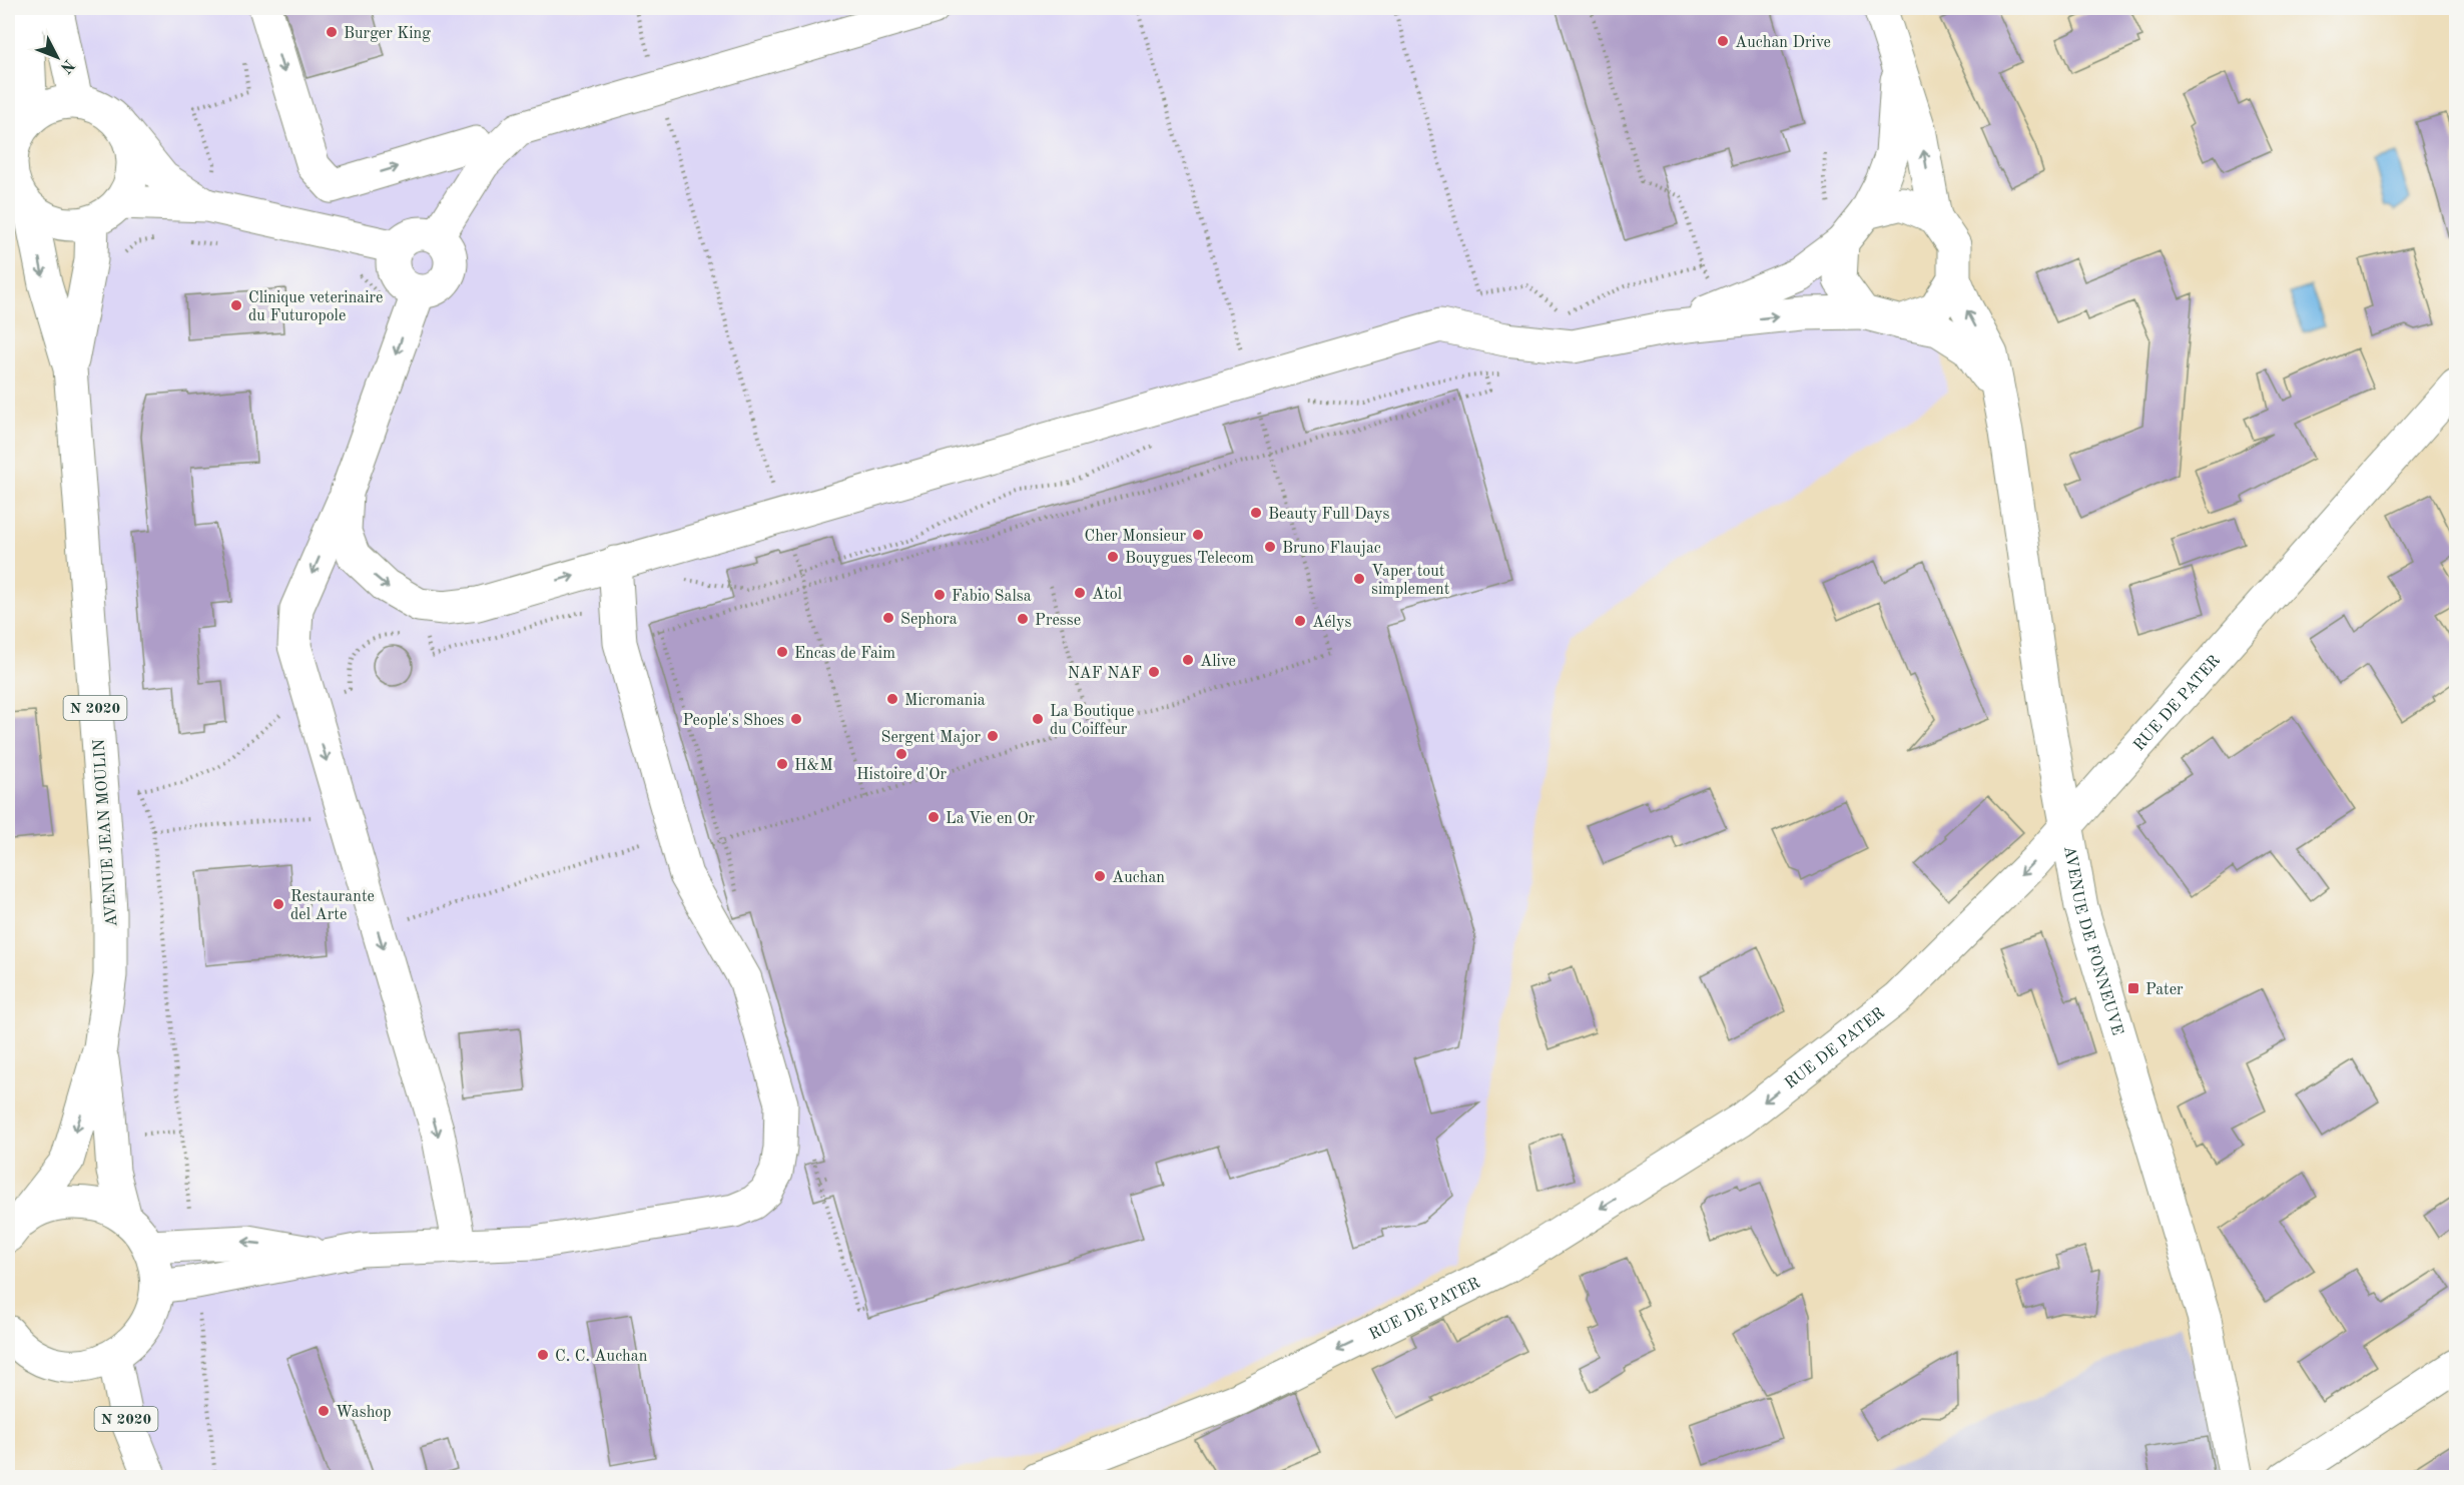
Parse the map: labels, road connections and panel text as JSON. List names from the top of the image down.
{
  "streets": {
    "street": [
      "RUE DE PATER",
      "N 2020",
      "AVENUE JEAN MOULIN",
      "AVENUE DE FONNEUVE"
    ]
  },
  "crossings": [
    ["RUE DE PATER", "AVENUE DE FONNEUVE"]
  ],
  "one_way": ["RUE DE PATER"],
  "places": {
    "other": [
      "Burger King",
      "Auchan Drive",
      "Clinique veterinaire du Futuropole",
      "Beauty Full Days",
      "Cher Monsieur",
      "Bruno Flaujac",
      "Bouygues Telecom",
      "Vaper tout simplement",
      "Atol",
      "Fabio Salsa",
      "Sephora",
      "Presse",
      "Aélys",
      "Encas de Faim",
      "Alive",
      "NAF NAF",
      "Micromania",
      "People's Shoes",
      "La Boutique du Coiffeur",
      "Sergent Major",
      "Histoire d'Or",
      "H&M",
      "La Vie en Or",
      "Auchan",
      "Restaurante del Arte",
      "C. C. Auchan",
      "Washop"
    ],
    "transit": ["Pater"]
  },
  "north": "bottom right"
}
